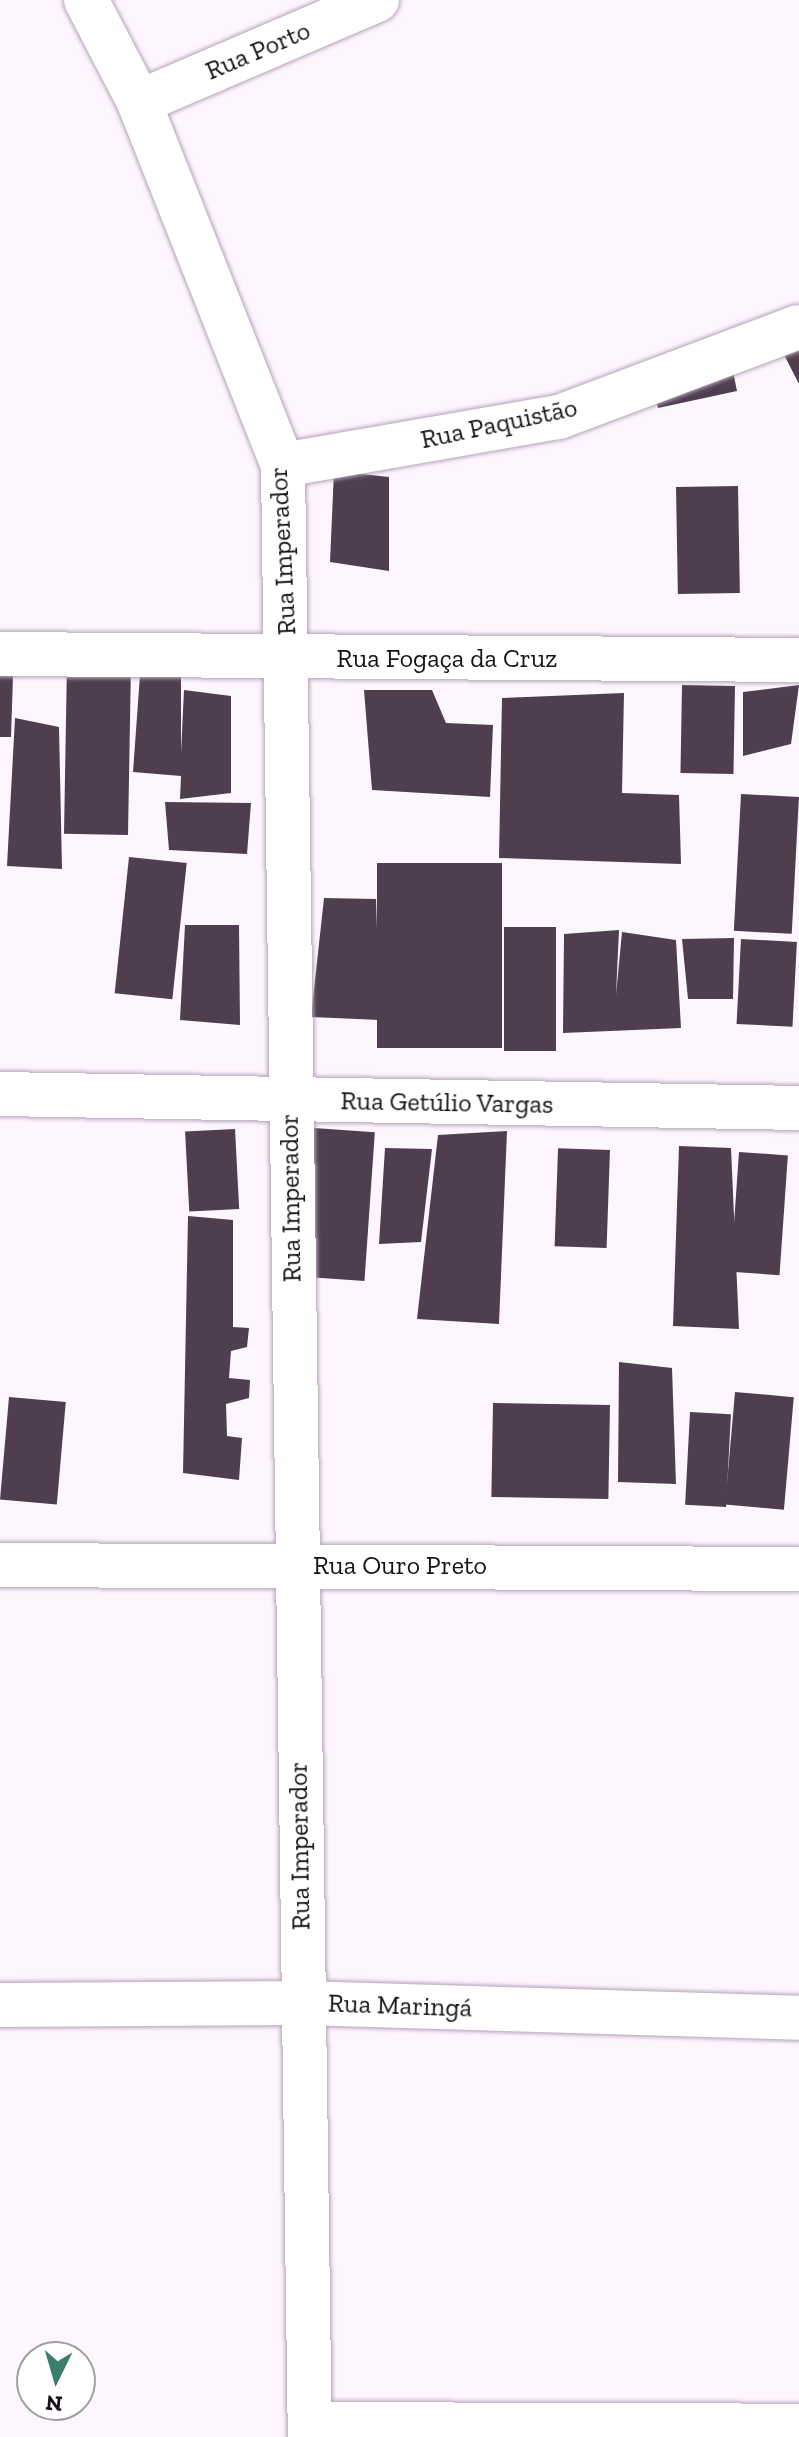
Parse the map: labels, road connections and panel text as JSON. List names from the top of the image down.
{
  "streets": {
    "street": [
      "Rua Porto",
      "Rua Paquistão",
      "Rua Imperador",
      "Rua Fogaça da Cruz",
      "Rua Getúlio Vargas",
      "Rua Ouro Preto",
      "Rua Maringá"
    ]
  },
  "crossings": [
    ["Rua Porto", "Rua Imperador"],
    ["Rua Paquistão", "Rua Imperador"],
    ["Rua Imperador", "Rua Fogaça da Cruz"],
    ["Rua Imperador", "Rua Getúlio Vargas"],
    ["Rua Imperador", "Rua Ouro Preto"],
    ["Rua Imperador", "Rua Maringá"]
  ],
  "north": "bottom"
}
